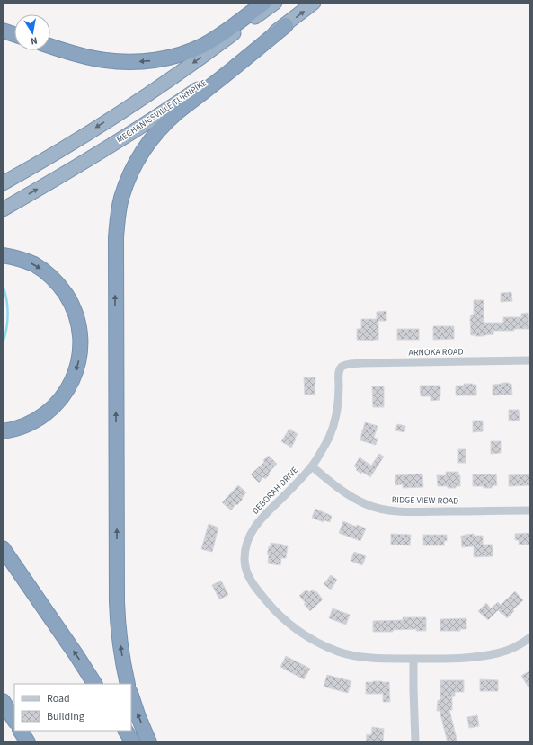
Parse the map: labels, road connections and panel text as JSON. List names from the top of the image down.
{
  "streets": {
    "highway": ["MECHANICSVILLE TURNPIKE"],
    "street": ["ARNOKA ROAD", "DEBORAH DRIVE", "RIDGE VIEW ROAD"]
  },
  "crossings": [
    ["ARNOKA ROAD", "DEBORAH DRIVE"],
    ["DEBORAH DRIVE", "RIDGE VIEW ROAD"]
  ],
  "legend": ["Road", "Building"],
  "north": "bottom"
}
